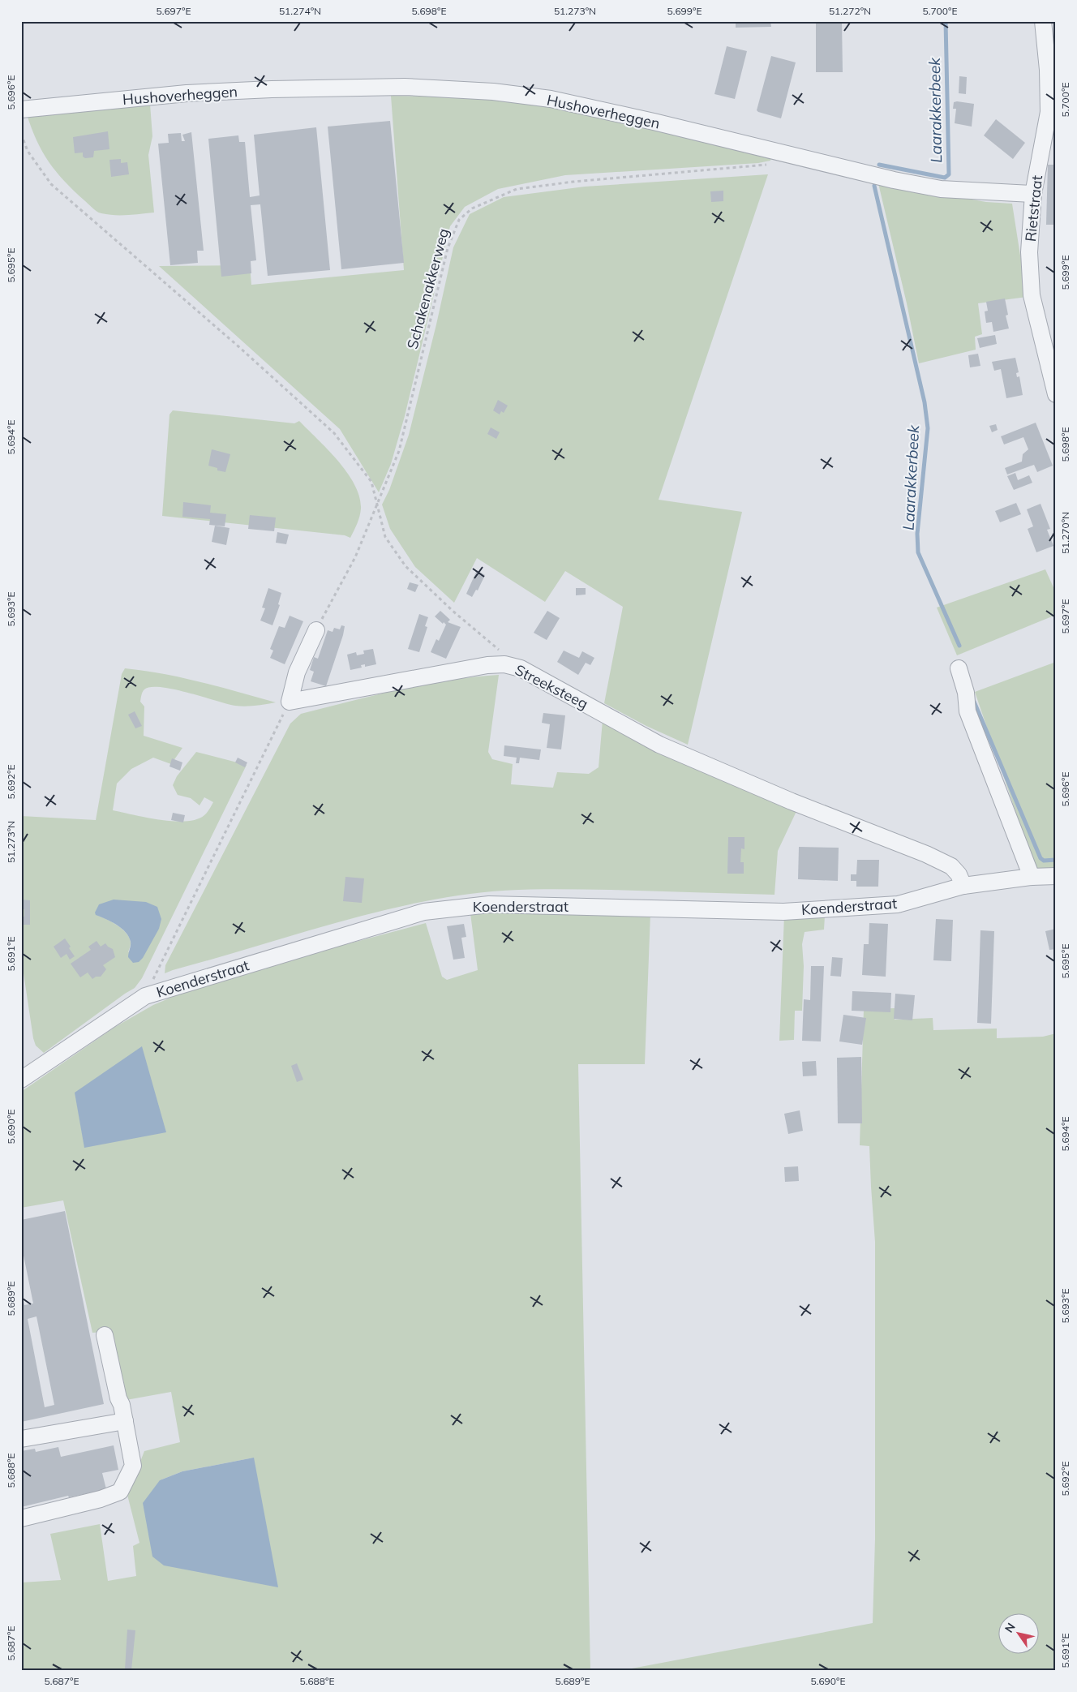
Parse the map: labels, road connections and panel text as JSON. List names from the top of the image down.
{
  "streets": {
    "street": [
      "Hushoverheggen",
      "Rietstraat",
      "Streeksteeg",
      "Koenderstraat"
    ],
    "path": ["Schakenakkerweg"]
  },
  "crossings": [
    ["Hushoverheggen", "Rietstraat"],
    ["Hushoverheggen", "Schakenakkerweg"],
    ["Streeksteeg", "Koenderstraat"]
  ],
  "water": ["Laarakkerbeek"],
  "north": "top left",
  "coordinates": [
    "5.697°E",
    "51.274°N",
    "5.698°E",
    "51.273°N",
    "5.699°E",
    "51.272°N",
    "5.700°E",
    "5.696°E",
    "5.695°E",
    "5.694°E",
    "51.270°N",
    "5.693°E",
    "5.692°E",
    "5.691°E",
    "5.690°E",
    "5.689°E",
    "5.688°E",
    "5.687°E"
  ]
}
